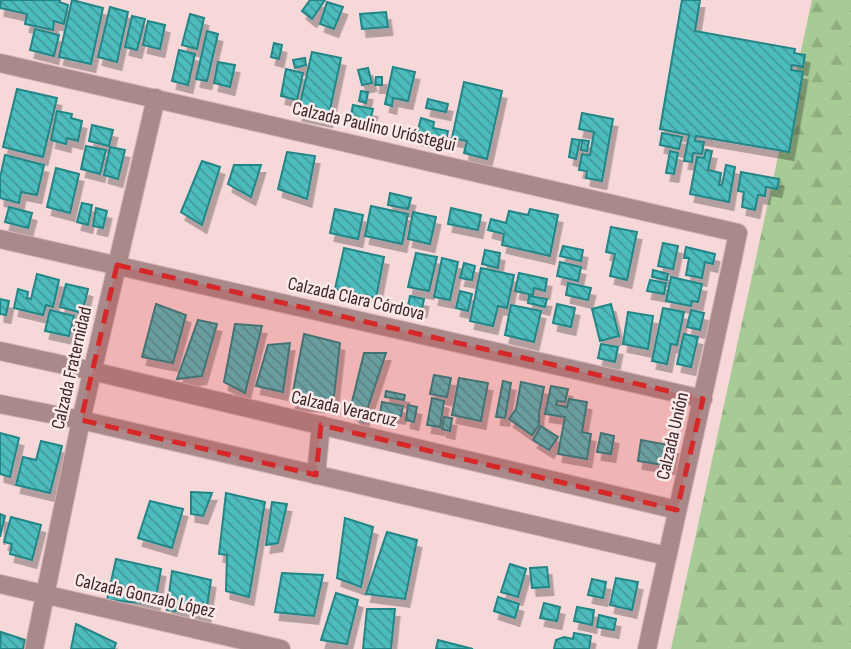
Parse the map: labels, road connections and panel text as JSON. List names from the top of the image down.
{
  "streets": {
    "street": [
      "Calzada Paulino Urióstegui",
      "Calzada Clara Córdova",
      "Calzada Fraternidad",
      "Calzada Veracruz",
      "Calzada Unión",
      "Calzada Gonzalo López"
    ]
  },
  "crossings": [
    ["Calzada Paulino Urióstegui", "Calzada Fraternidad"],
    ["Calzada Paulino Urióstegui", "Calzada Unión"],
    ["Calzada Clara Córdova", "Calzada Fraternidad"],
    ["Calzada Clara Córdova", "Calzada Unión"],
    ["Calzada Fraternidad", "Calzada Veracruz"],
    ["Calzada Fraternidad", "Calzada Gonzalo López"],
    ["Calzada Veracruz", "Calzada Unión"]
  ]
}
